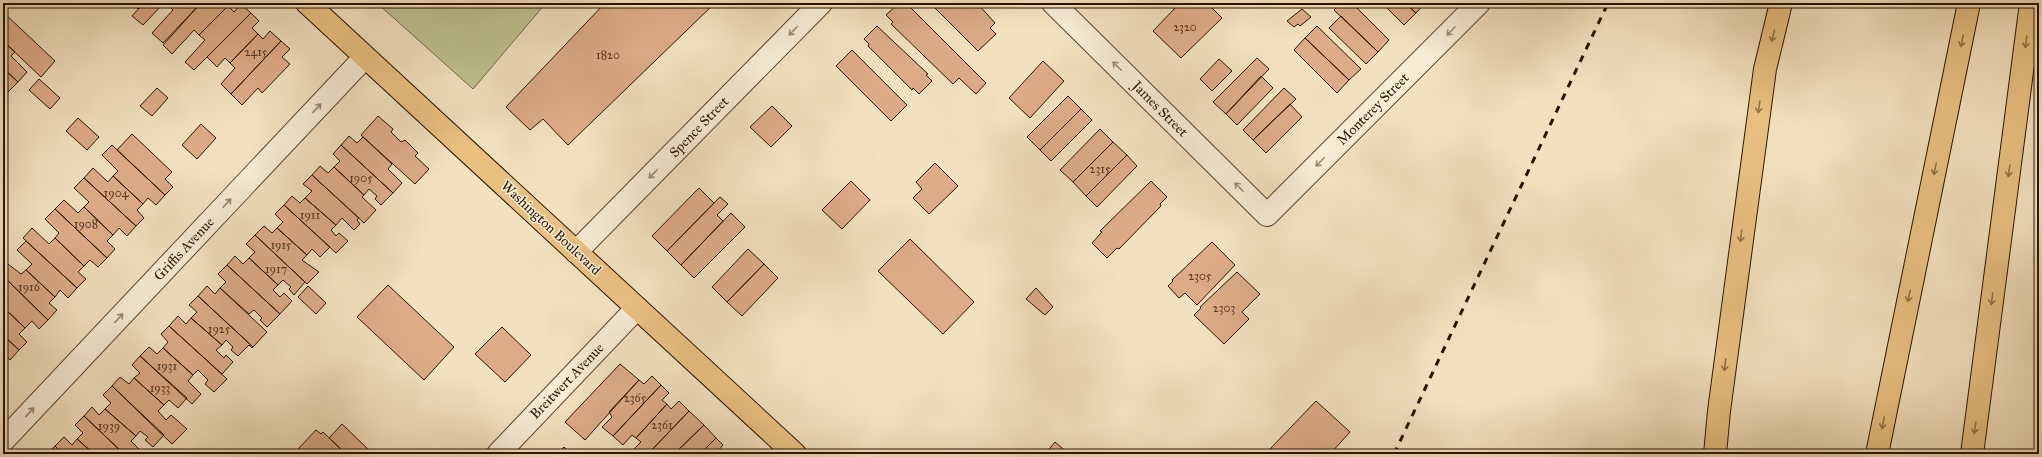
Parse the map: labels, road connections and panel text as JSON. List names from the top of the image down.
{
  "streets": {
    "main road": ["Washington Boulevard"],
    "street": [
      "James Street",
      "Monterey Street",
      "Spence Street",
      "Griffis Avenue",
      "Breitwert Avenue"
    ]
  },
  "crossings": [
    ["James Street", "Monterey Street"],
    ["Spence Street", "Washington Boulevard"],
    ["Washington Boulevard", "Griffis Avenue"],
    ["Washington Boulevard", "Breitwert Avenue"]
  ],
  "one_way": [
    "James Street",
    "Monterey Street",
    "Spence Street",
    "Griffis Avenue"
  ],
  "house_numbers": [
    "2320",
    "2415",
    "1820",
    "2315",
    "1905",
    "1904",
    "1911",
    "1908",
    "1915",
    "1917",
    "2305",
    "1916",
    "2303",
    "1925",
    "1931",
    "1933",
    "2365",
    "2361",
    "1939"
  ]
}
